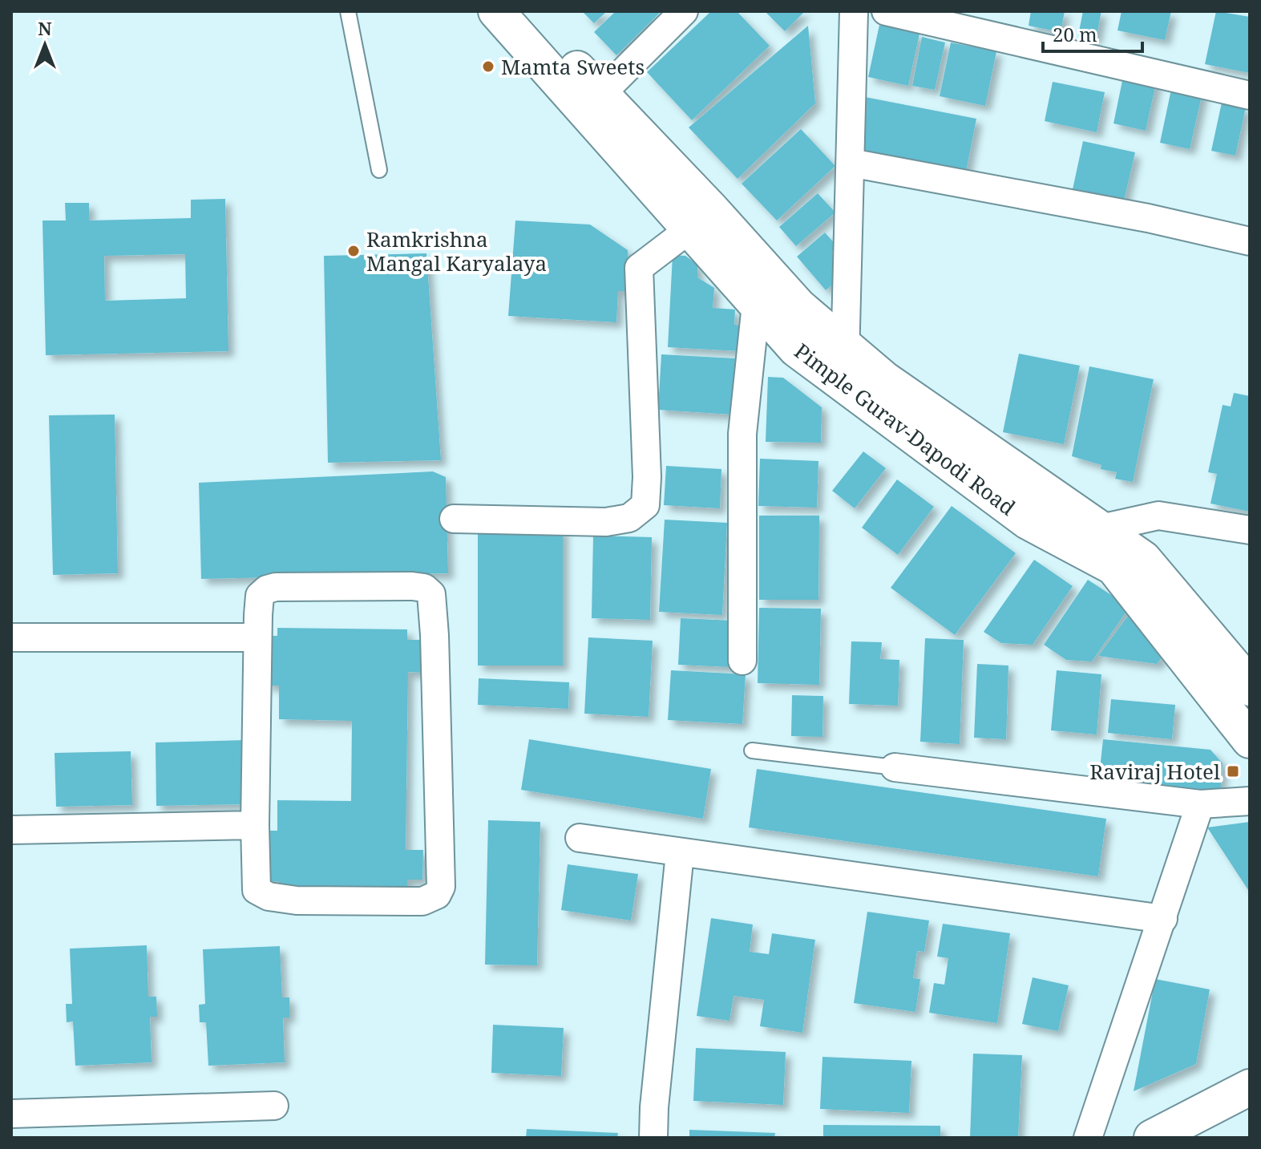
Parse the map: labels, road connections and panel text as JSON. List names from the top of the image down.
{
  "streets": {
    "street": ["Pimple Gurav-Dapodi Road"]
  },
  "places": {
    "other": ["Mamta Sweets", "Ramkrishna Mangal Karyalaya"],
    "transit": ["Raviraj Hotel"]
  },
  "scale_bar": "20 m",
  "north": "top"
}
